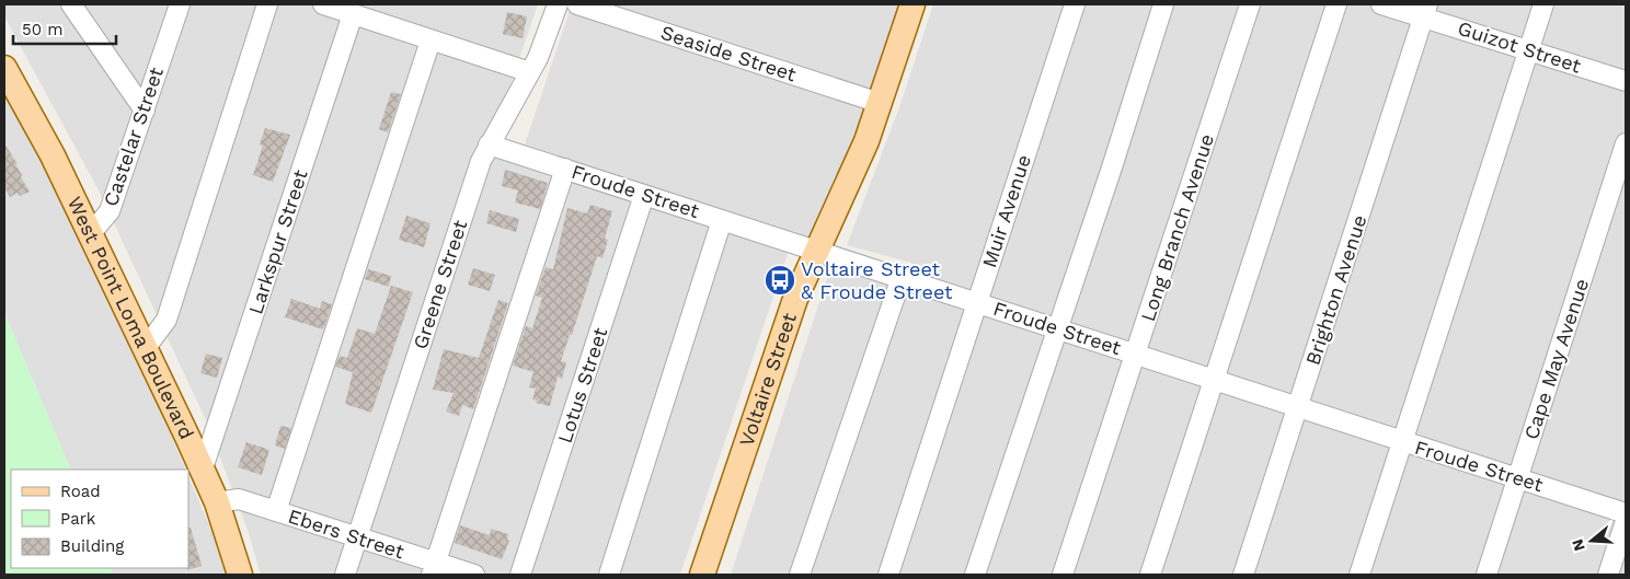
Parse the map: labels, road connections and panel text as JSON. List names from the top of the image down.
{
  "streets": {
    "main road": ["West Point Loma Boulevard", "Voltaire Street"],
    "street": [
      "Guizot Street",
      "Seaside Street",
      "Castelar Street",
      "Froude Street",
      "Muir Avenue",
      "Long Branch Avenue",
      "Larkspur Street",
      "Greene Street",
      "Brighton Avenue",
      "Cape May Avenue",
      "Lotus Street",
      "Ebers Street"
    ]
  },
  "crossings": [
    ["Guizot Street", "Brighton Avenue"],
    ["Seaside Street", "Voltaire Street"],
    ["Castelar Street", "West Point Loma Boulevard"],
    ["Froude Street", "Muir Avenue"],
    ["Froude Street", "Long Branch Avenue"],
    ["Froude Street", "Greene Street"],
    ["Froude Street", "Brighton Avenue"],
    ["Froude Street", "Cape May Avenue"],
    ["Froude Street", "Voltaire Street"],
    ["Froude Street", "Lotus Street"],
    ["Larkspur Street", "West Point Loma Boulevard"],
    ["Greene Street", "Ebers Street"],
    ["West Point Loma Boulevard", "Ebers Street"]
  ],
  "places": {
    "bus stop": ["Voltaire Street & Froude Street"]
  },
  "legend": ["Road", "Park", "Building"],
  "scale_bar": "50 m",
  "north": "left"
}
